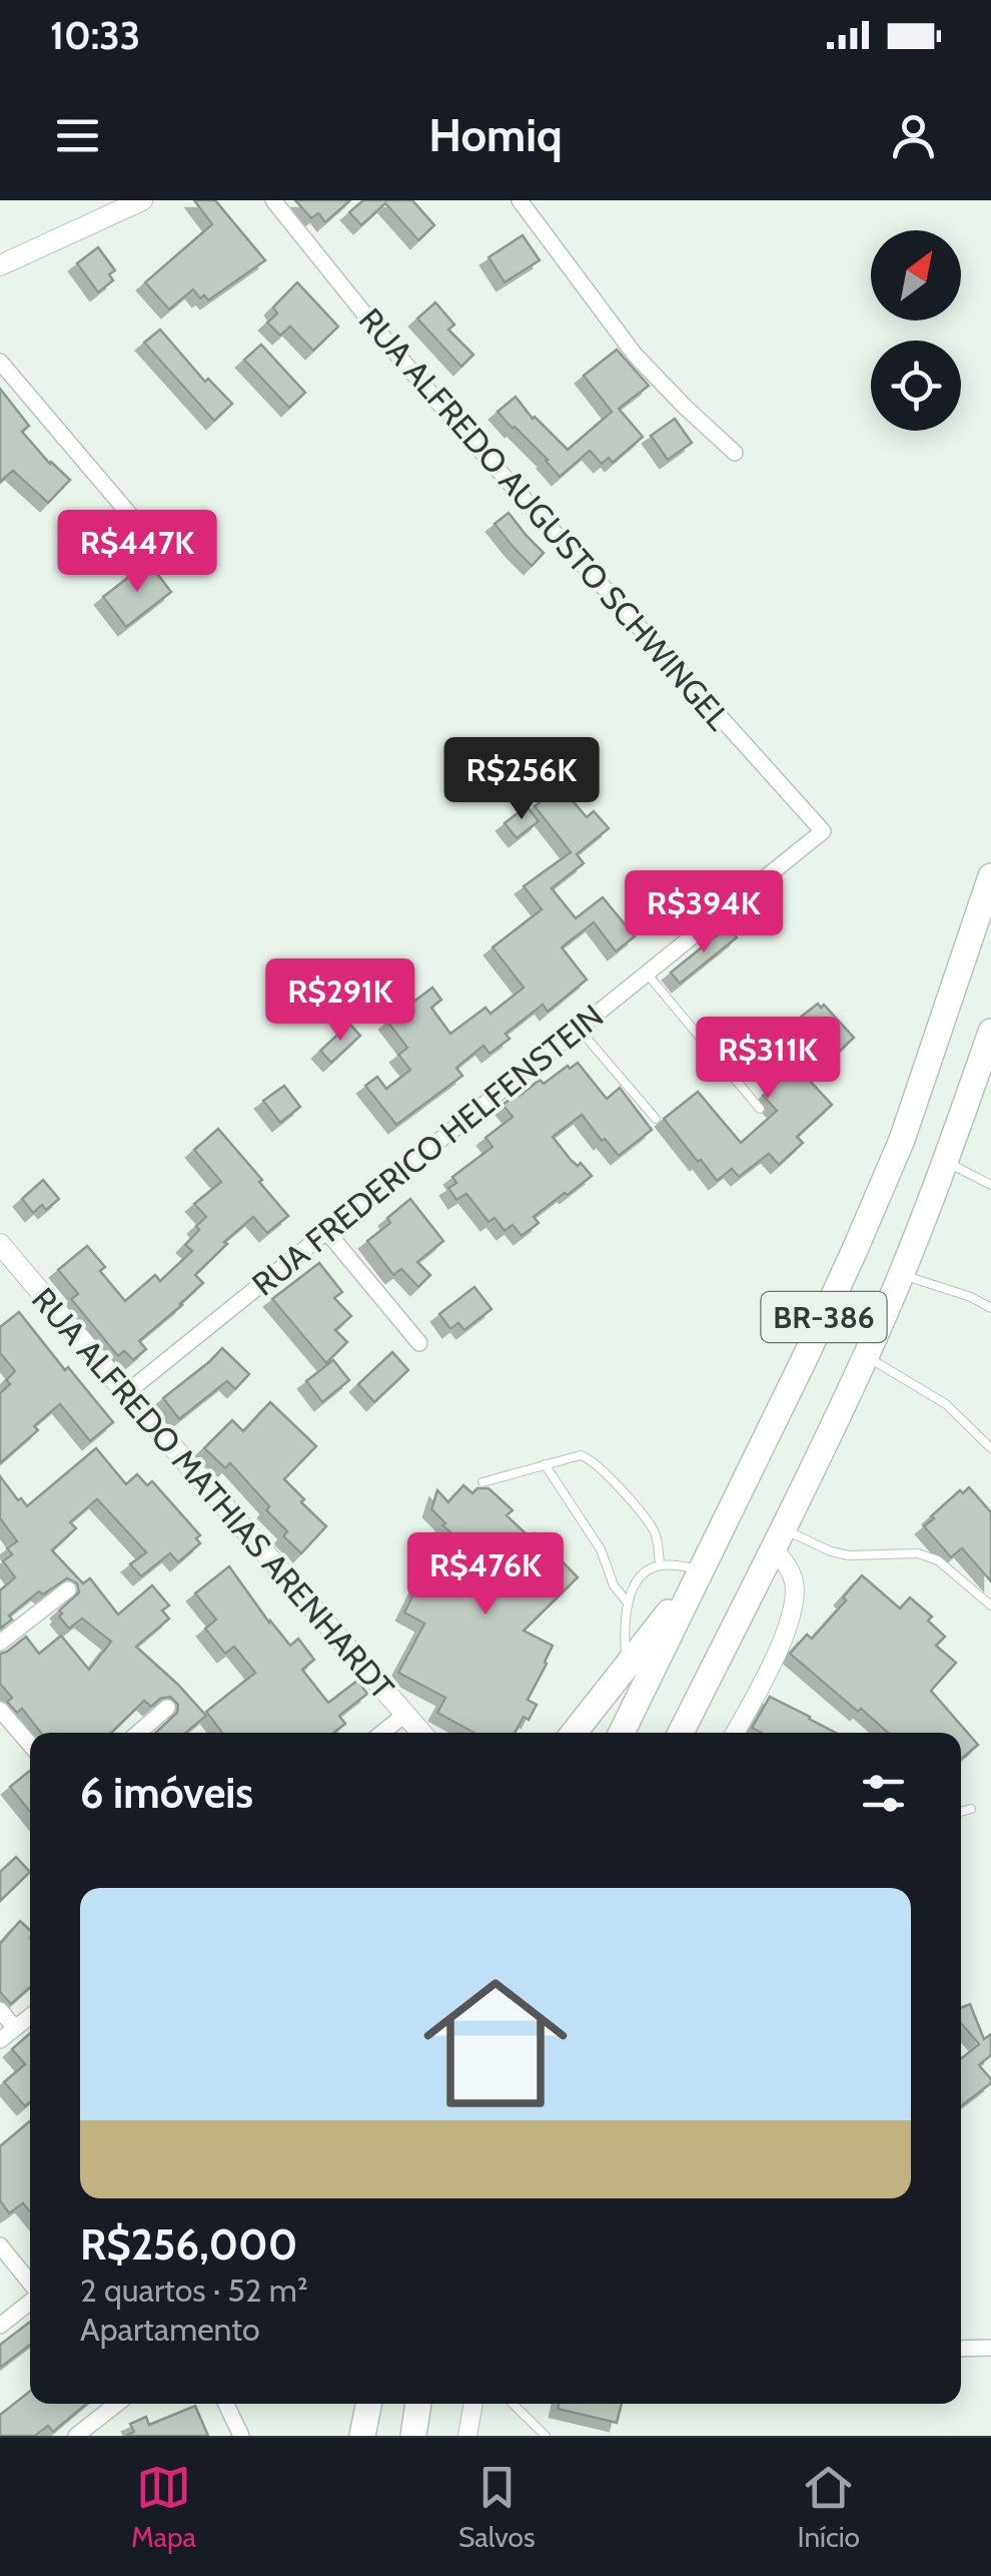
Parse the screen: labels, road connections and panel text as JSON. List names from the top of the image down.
{
  "streets": {
    "highway": ["BR-386"],
    "main road": ["RUA ALFREDO MATHIAS ARENHARDT"],
    "street": ["RUA ALFREDO AUGUSTO SCHWINGEL", "RUA FREDERICO HELFENSTEIN"]
  },
  "crossings": [
    ["RUA ALFREDO AUGUSTO SCHWINGEL", "RUA FREDERICO HELFENSTEIN"],
    ["RUA FREDERICO HELFENSTEIN", "RUA ALFREDO MATHIAS ARENHARDT"]
  ],
  "north": "top right",
  "page": {
    "status": "10:33",
    "header": "Homiq",
    "price": [
      "R$447K",
      "R$256K",
      "R$394K",
      "R$291K",
      "R$311K",
      "R$476K"
    ],
    "heading": "6 imóveis",
    "list": [
      {
        "name": "R$256,000",
        "note": "2 quartos · 52 m² · Apartamento"
      }
    ],
    "tabs": ["Mapa", "Salvos", "Início"]
  }
}
